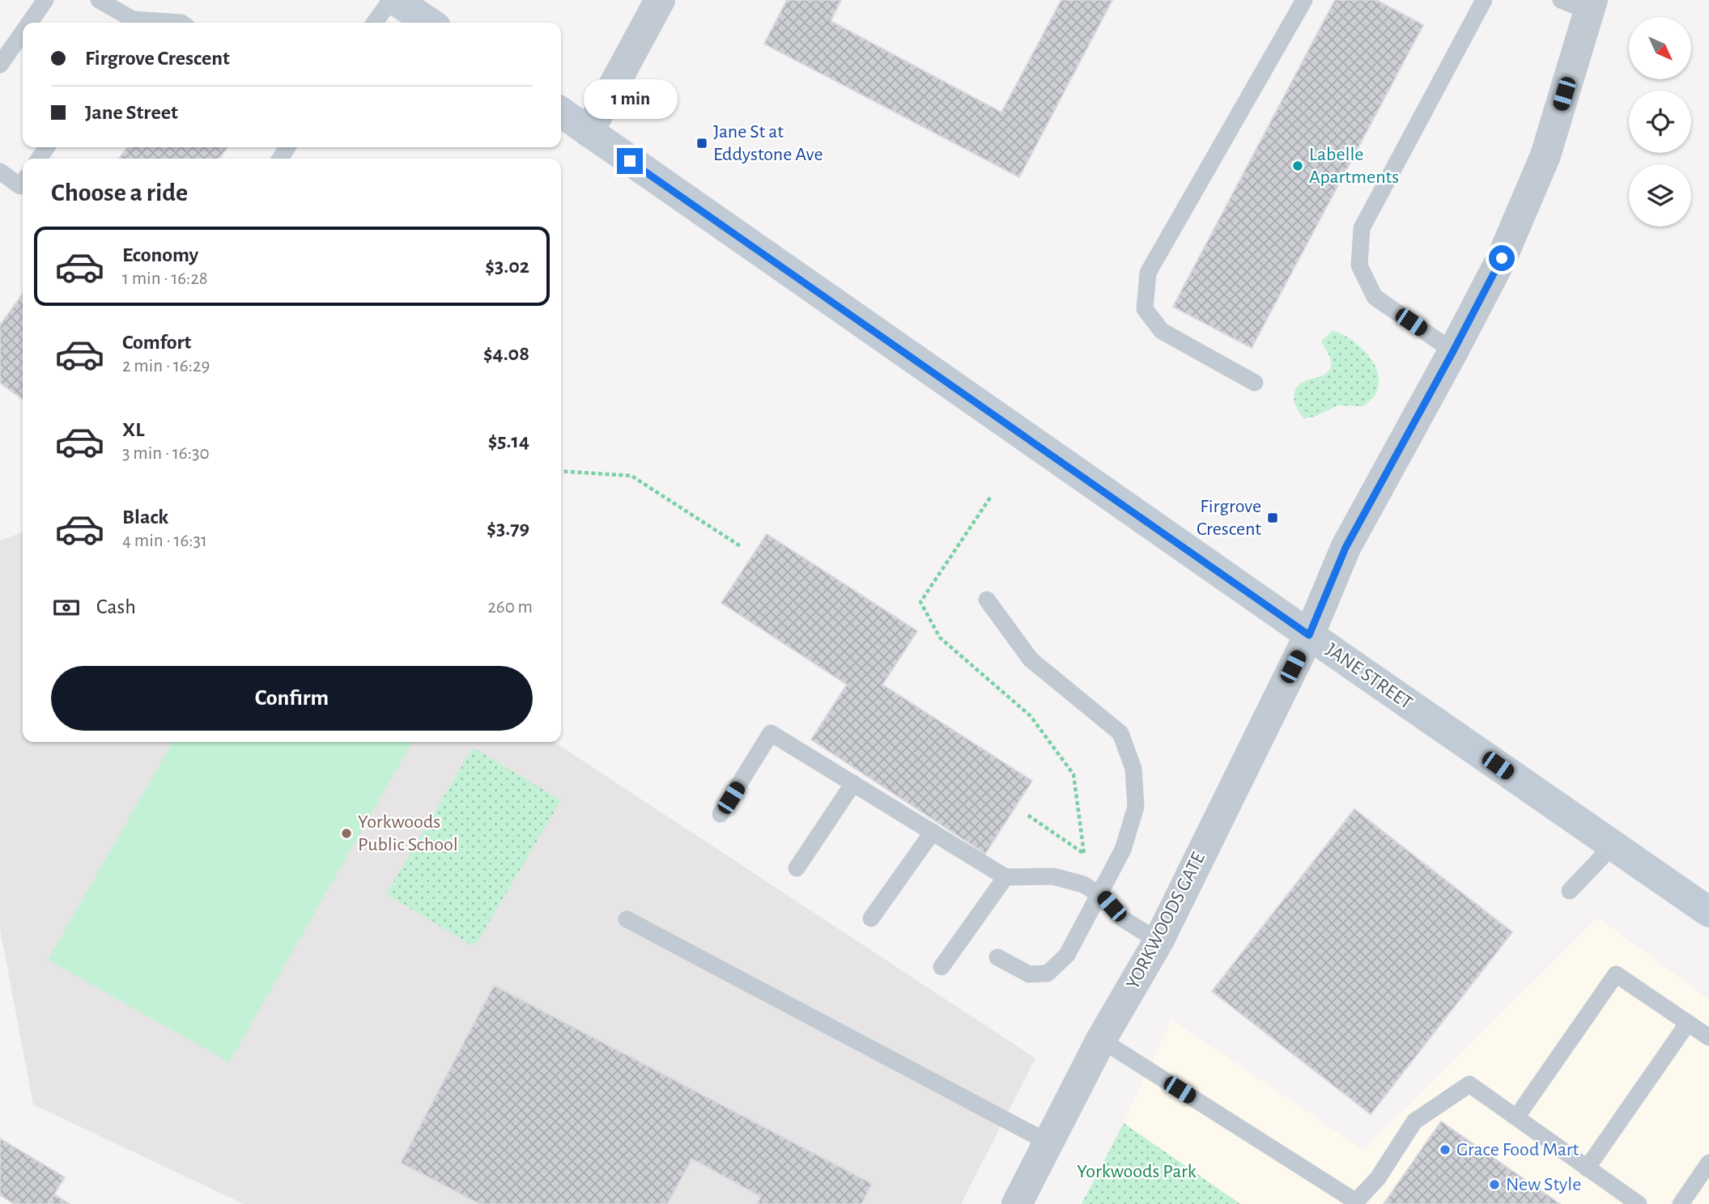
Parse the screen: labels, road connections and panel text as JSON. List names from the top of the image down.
{
  "streets": {
    "main road": ["JANE STREET"],
    "street": ["YORKWOODS GATE"]
  },
  "crossings": [
    ["JANE STREET", "YORKWOODS GATE"]
  ],
  "parks": ["Yorkwoods Park"],
  "places": {
    "transit": ["Jane St at Eddystone Ave", "Firgrove Crescent"],
    "other": [
      "Labelle Apartments",
      "Yorkwoods Public School",
      "Grace Food Mart",
      "New Style"
    ]
  },
  "north": "bottom right",
  "page": {
    "banner": ["Firgrove Crescent", "Jane Street"],
    "bubble": "1 min",
    "heading": "Choose a ride",
    "list": [
      {
        "name": "Economy",
        "note": "1 min · 16:28",
        "value": "$3.02"
      },
      {
        "name": "Comfort",
        "note": "2 min · 16:29",
        "value": "$4.08"
      },
      {
        "name": "XL",
        "note": "3 min · 16:30",
        "value": "$5.14"
      },
      {
        "name": "Black",
        "note": "4 min · 16:31",
        "value": "$3.79"
      }
    ],
    "pay": ["Cash", "260 m"],
    "buttons": "Confirm"
  }
}
